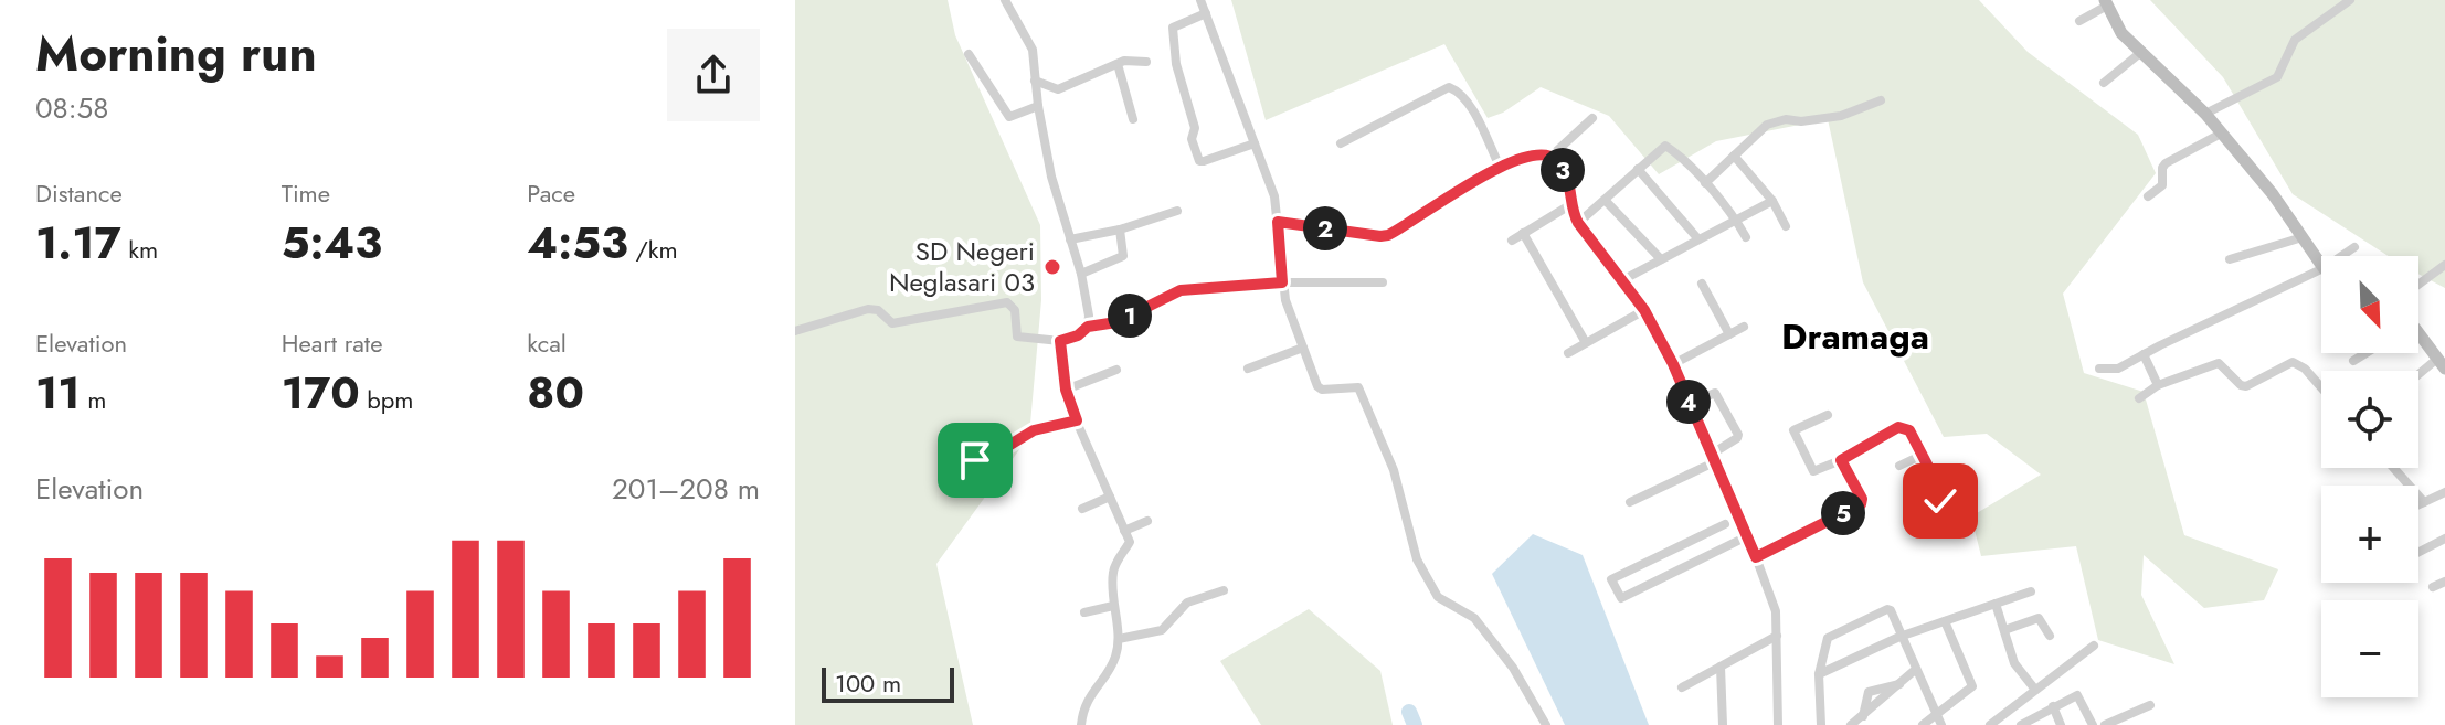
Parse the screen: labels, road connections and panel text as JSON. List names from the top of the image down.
{
  "districts": ["Dramaga"],
  "places": ["SD Negeri Neglasari 03"],
  "scale_bar": "100 m",
  "north": "bottom right",
  "page": {
    "heading": ["Morning run", "08:58"],
    "pins": [
      "3",
      "2",
      "1",
      "4",
      "5"
    ],
    "stats": [
      ["Distance", "1.17 km"],
      ["Time", "5:43"],
      ["Pace", "4:53 /km"],
      ["Elevation", "11 m"],
      ["Heart rate", "170 bpm"],
      ["kcal", "80"]
    ],
    "map_buttons": ["+", "−"],
    "chart": ["Elevation", "201–208 m"],
    "scale": "100 m"
  }
}
